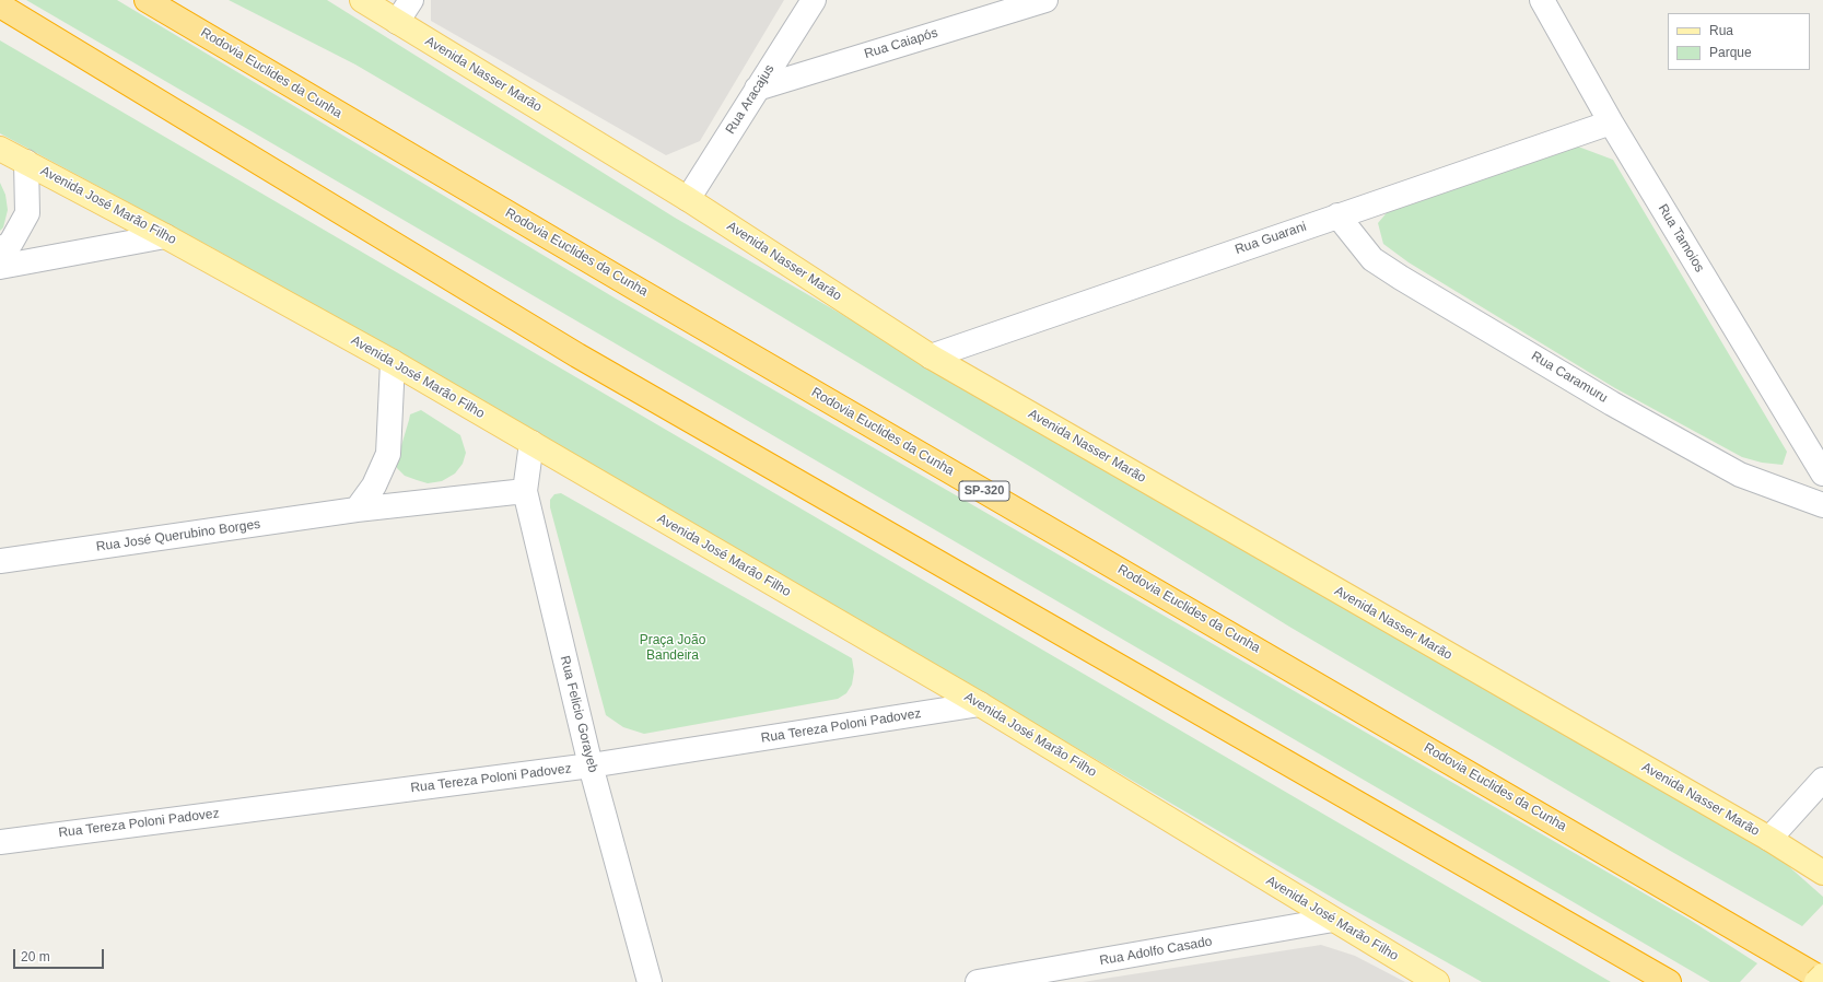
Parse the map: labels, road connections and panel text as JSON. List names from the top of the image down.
{
  "streets": {
    "highway": ["Rodovia Euclides da Cunha", "SP-320"],
    "main road": ["Avenida Nasser Marão", "Avenida José Marão Filho"],
    "street": [
      "Rua Caiapós",
      "Rua Aracajus",
      "Rua Guarani",
      "Rua Tamoios",
      "Rua Caramuru",
      "Rua José Querubino Borges",
      "Rua Felicio Gorayeb",
      "Rua Tereza Poloni Padovez",
      "Rua Adolfo Casado"
    ]
  },
  "crossings": [
    ["Rua Caiapós", "Rua Aracajus"],
    ["Avenida Nasser Marão", "Rua Aracajus"],
    ["Avenida Nasser Marão", "Rua Guarani"],
    ["Avenida José Marão Filho", "Rua Felicio Gorayeb"],
    ["Avenida José Marão Filho", "Rua Tereza Poloni Padovez"],
    ["Avenida José Marão Filho", "Rua Adolfo Casado"],
    ["Rua Guarani", "Rua Tamoios"],
    ["Rua Guarani", "Rua Caramuru"],
    ["Rua José Querubino Borges", "Rua Felicio Gorayeb"],
    ["Rua Felicio Gorayeb", "Rua Tereza Poloni Padovez"]
  ],
  "parks": ["Praça João Bandeira"],
  "legend": ["Rua", "Parque"],
  "scale_bar": "20 m"
}
